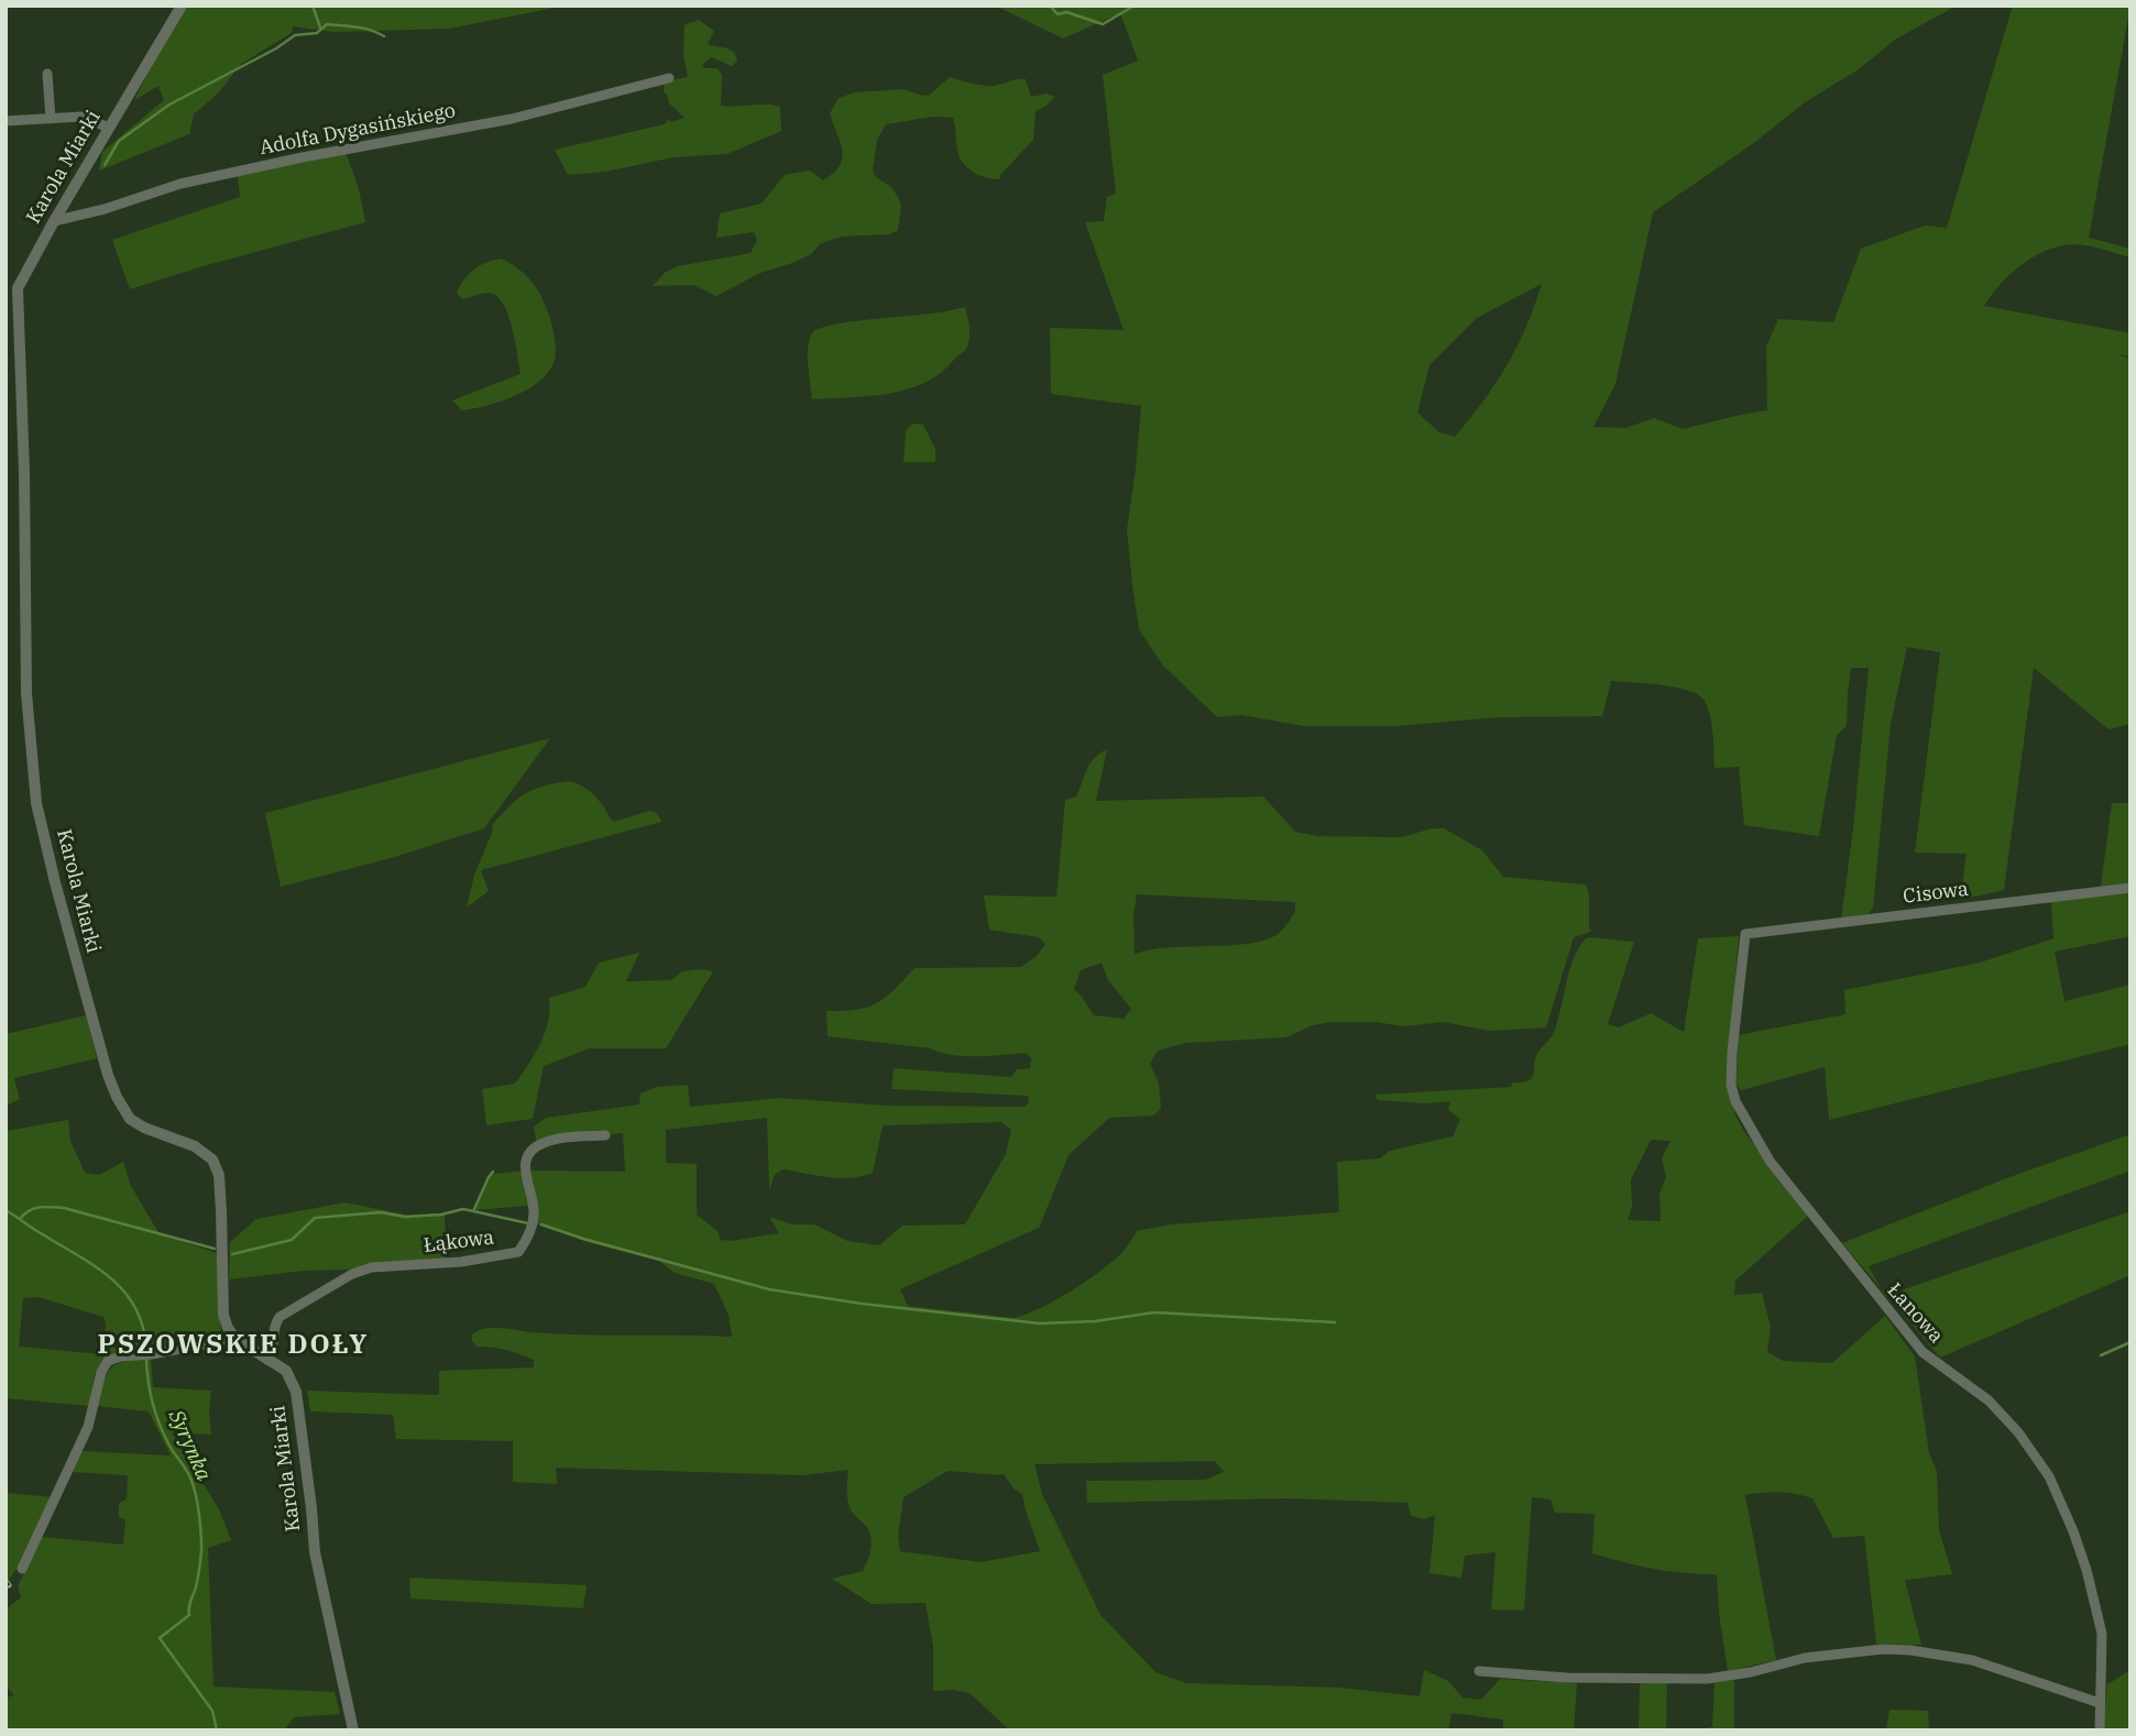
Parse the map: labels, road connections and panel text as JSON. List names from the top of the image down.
{
  "streets": {
    "street": [
      "Adolfa Dygasińskiego",
      "Karola Miarki",
      "Cisowa",
      "Łąkowa",
      "Łanowa"
    ]
  },
  "crossings": [
    ["Adolfa Dygasińskiego", "Karola Miarki"],
    ["Karola Miarki", "Łąkowa"],
    ["Cisowa", "Łanowa"]
  ],
  "districts": ["PSZOWSKIE DOŁY"],
  "water": ["Syrynka"]
}
